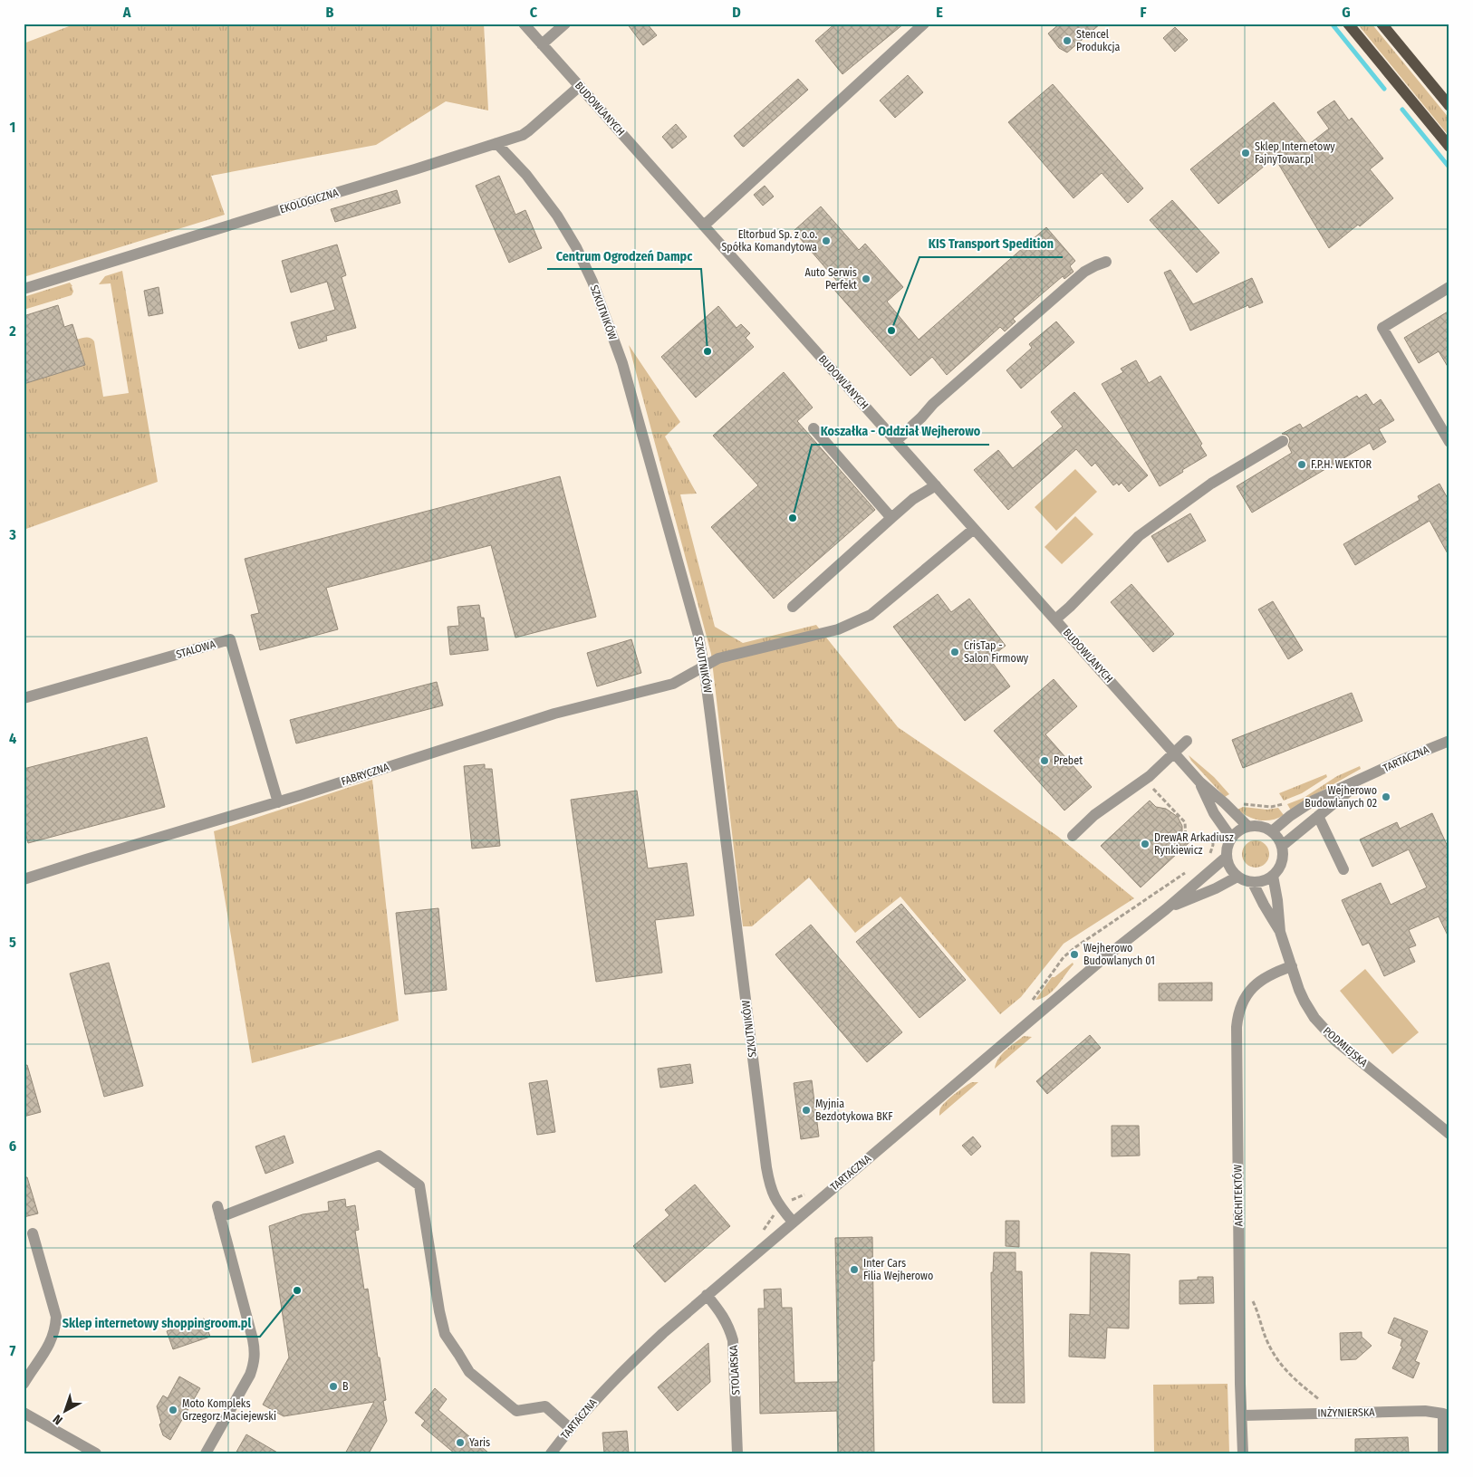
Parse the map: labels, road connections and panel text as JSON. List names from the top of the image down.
{
  "streets": {
    "street": [
      "BUDOWLANYCH",
      "EKOLOGICZNA",
      "SZKUTNIKÓW",
      "STALOWA",
      "TARTACZNA",
      "FABRYCZNA",
      "PODMIEJSKA",
      "ARCHITEKTÓW",
      "STOLARSKA",
      "INŻYNIERSKA"
    ]
  },
  "crossings": [
    ["BUDOWLANYCH", "EKOLOGICZNA"],
    ["BUDOWLANYCH", "TARTACZNA"],
    ["BUDOWLANYCH", "FABRYCZNA"],
    ["BUDOWLANYCH", "PODMIEJSKA"],
    ["EKOLOGICZNA", "SZKUTNIKÓW"],
    ["SZKUTNIKÓW", "TARTACZNA"],
    ["SZKUTNIKÓW", "FABRYCZNA"],
    ["STALOWA", "FABRYCZNA"],
    ["TARTACZNA", "PODMIEJSKA"],
    ["TARTACZNA", "STOLARSKA"],
    ["PODMIEJSKA", "ARCHITEKTÓW"],
    ["ARCHITEKTÓW", "INŻYNIERSKA"]
  ],
  "places": [
    "Stencel Produkcja",
    "Sklep Internetowy FajnyTowar.pl",
    "Eltorbud Sp. z o.o. Spółka Komandytowa",
    "Auto Serwis Perfekt",
    "KIS Transport Spedition",
    "Centrum Ogrodzeń Dampc",
    "F.P.H. WEKTOR",
    "Koszałka - Oddział Wejherowo",
    "CrisTap - Salon Firmowy",
    "Prebet",
    "Wejherowo Budowlanych 02",
    "DrewAR Arkadiusz Rynkiewicz",
    "Wejherowo Budowlanych 01",
    "Myjnia Bezdotykowa BKF",
    "Inter Cars Filia Wejherowo",
    "Sklep internetowy shoppingroom.pl",
    "B",
    "Moto Kompleks Grzegorz Maciejewski",
    "Yaris"
  ],
  "north": "bottom left",
  "grid": {
    "columns": [
      "A",
      "B",
      "C",
      "D",
      "E",
      "F",
      "G"
    ],
    "rows": [
      "1",
      "2",
      "3",
      "4",
      "5",
      "6",
      "7"
    ]
  }
}
